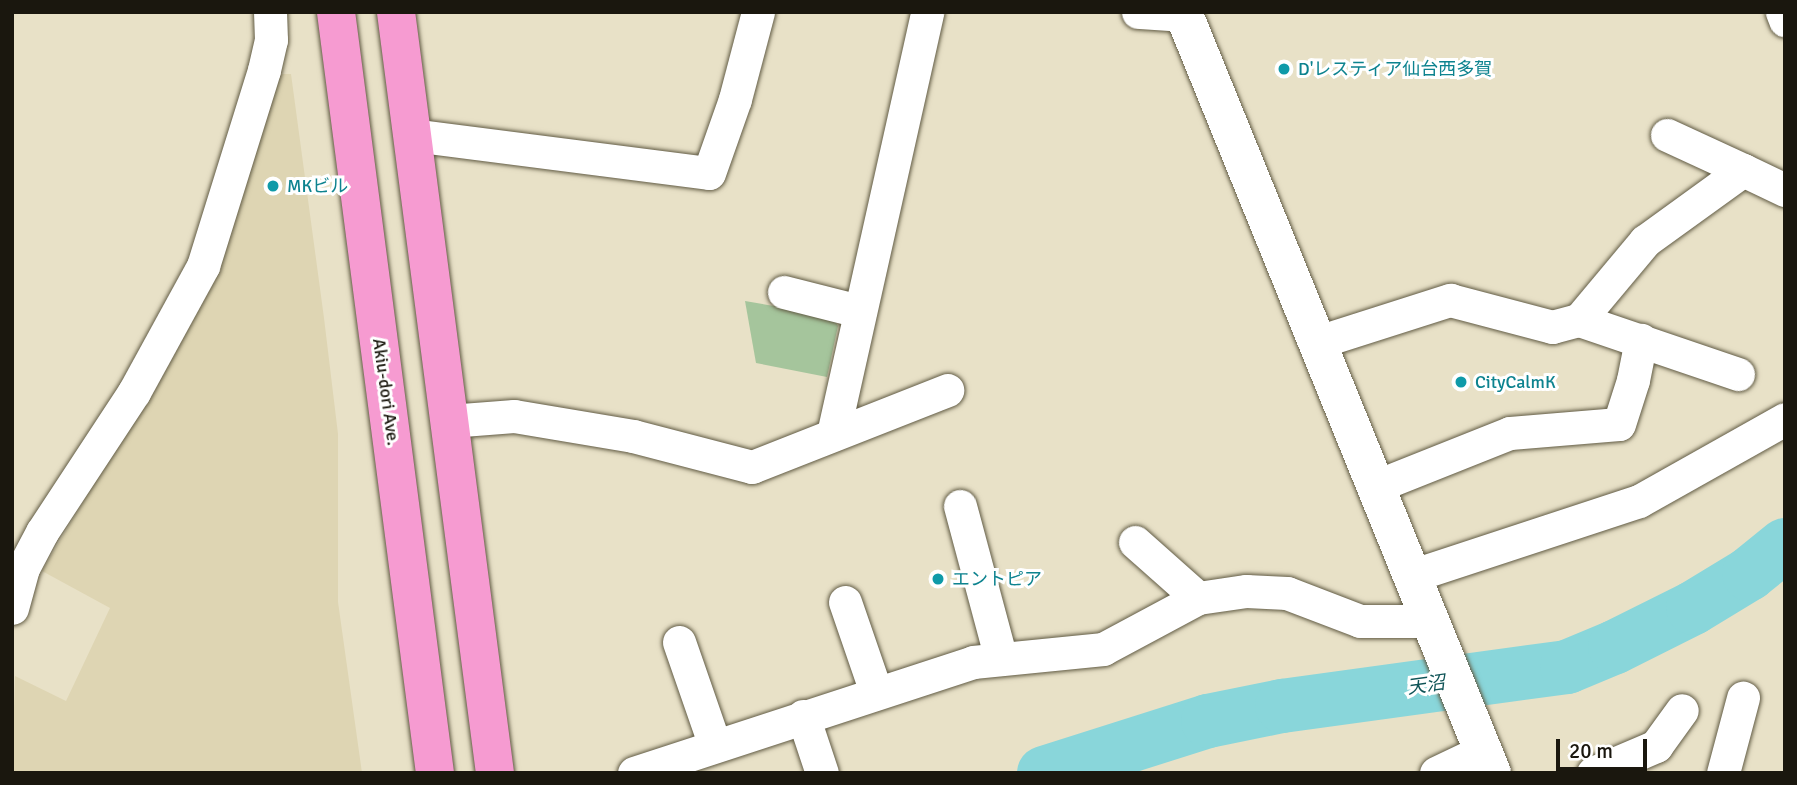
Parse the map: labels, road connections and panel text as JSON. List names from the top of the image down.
{
  "streets": {
    "highway": ["Akiu-dori Ave."]
  },
  "water": ["天沼"],
  "places": [
    "D'レスティア仙台西多賀",
    "MKビル",
    "CityCalmK",
    "エントピア"
  ],
  "scale_bar": "20 m"
}
